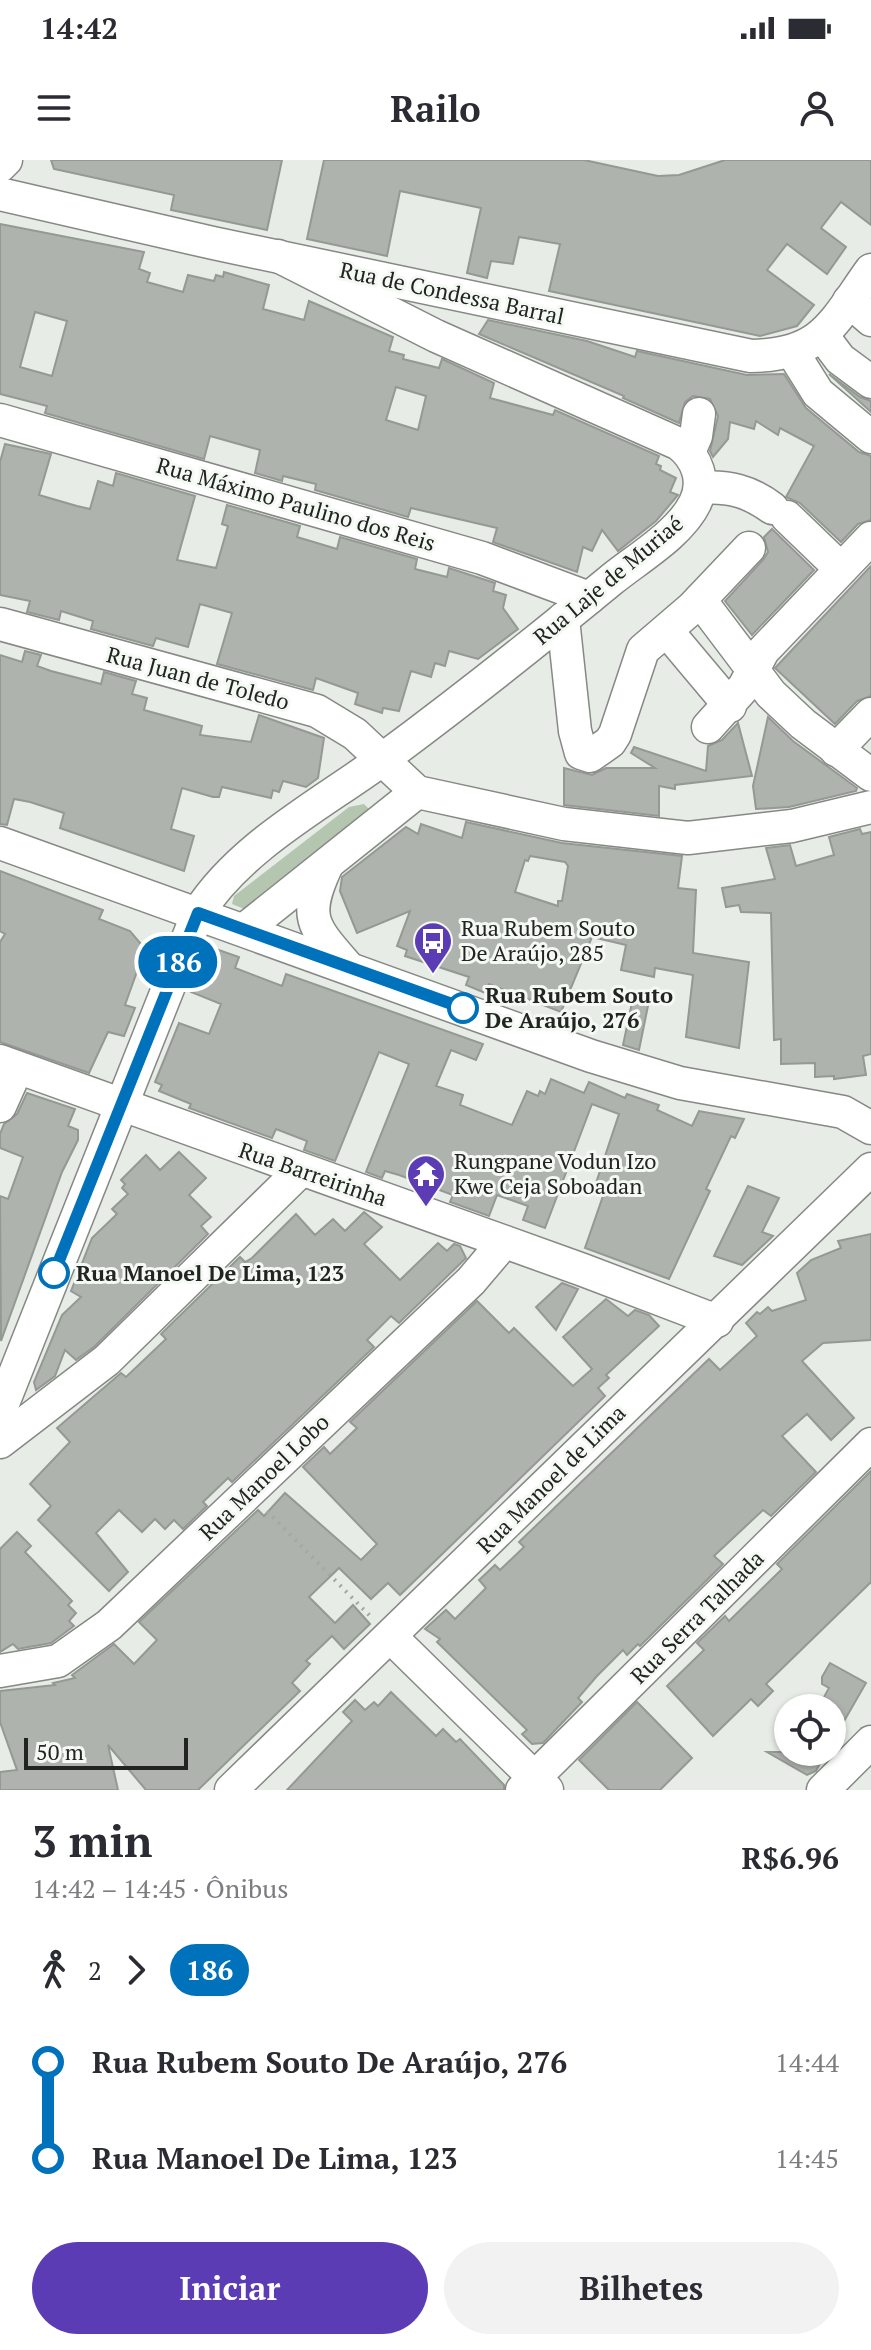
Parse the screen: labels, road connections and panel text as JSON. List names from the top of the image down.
{
  "streets": {
    "street": [
      "Rua de Condessa Barral",
      "Rua Máximo Paulino dos Reis",
      "Rua Laje de Muriaé",
      "Rua Juan de Toledo",
      "Rua Barreirinha",
      "Rua Manoel Lobo",
      "Rua Manoel de Lima",
      "Rua Serra Talhada"
    ]
  },
  "crossings": [
    ["Rua Máximo Paulino dos Reis", "Rua Laje de Muriaé"],
    ["Rua Laje de Muriaé", "Rua Juan de Toledo"],
    ["Rua Barreirinha", "Rua Manoel Lobo"],
    ["Rua Barreirinha", "Rua Manoel de Lima"]
  ],
  "places": {
    "bus stop": ["Rua Rubem Souto De Araújo, 285"],
    "other": ["Rua Rubem Souto De Araújo, 276", "Rua Manoel De Lima, 123"],
    "temple": ["Rungpane Vodun Izo Kwe Ceja Soboadan"]
  },
  "lines": ["bus line 186"],
  "scale_bar": "50 m",
  "page": {
    "status": "14:42",
    "header": "Railo",
    "on_map": "186",
    "scale": "50 m",
    "heading": ["3 min", "14:42 – 14:45 · Ônibus", "R$6.96"],
    "legs": ["2", "186"],
    "list": [
      {
        "name": "Rua Rubem Souto De Araújo, 276",
        "value": "14:44"
      },
      {
        "name": "Rua Manoel De Lima, 123",
        "value": "14:45"
      }
    ],
    "buttons": ["Iniciar", "Bilhetes"]
  }
}
